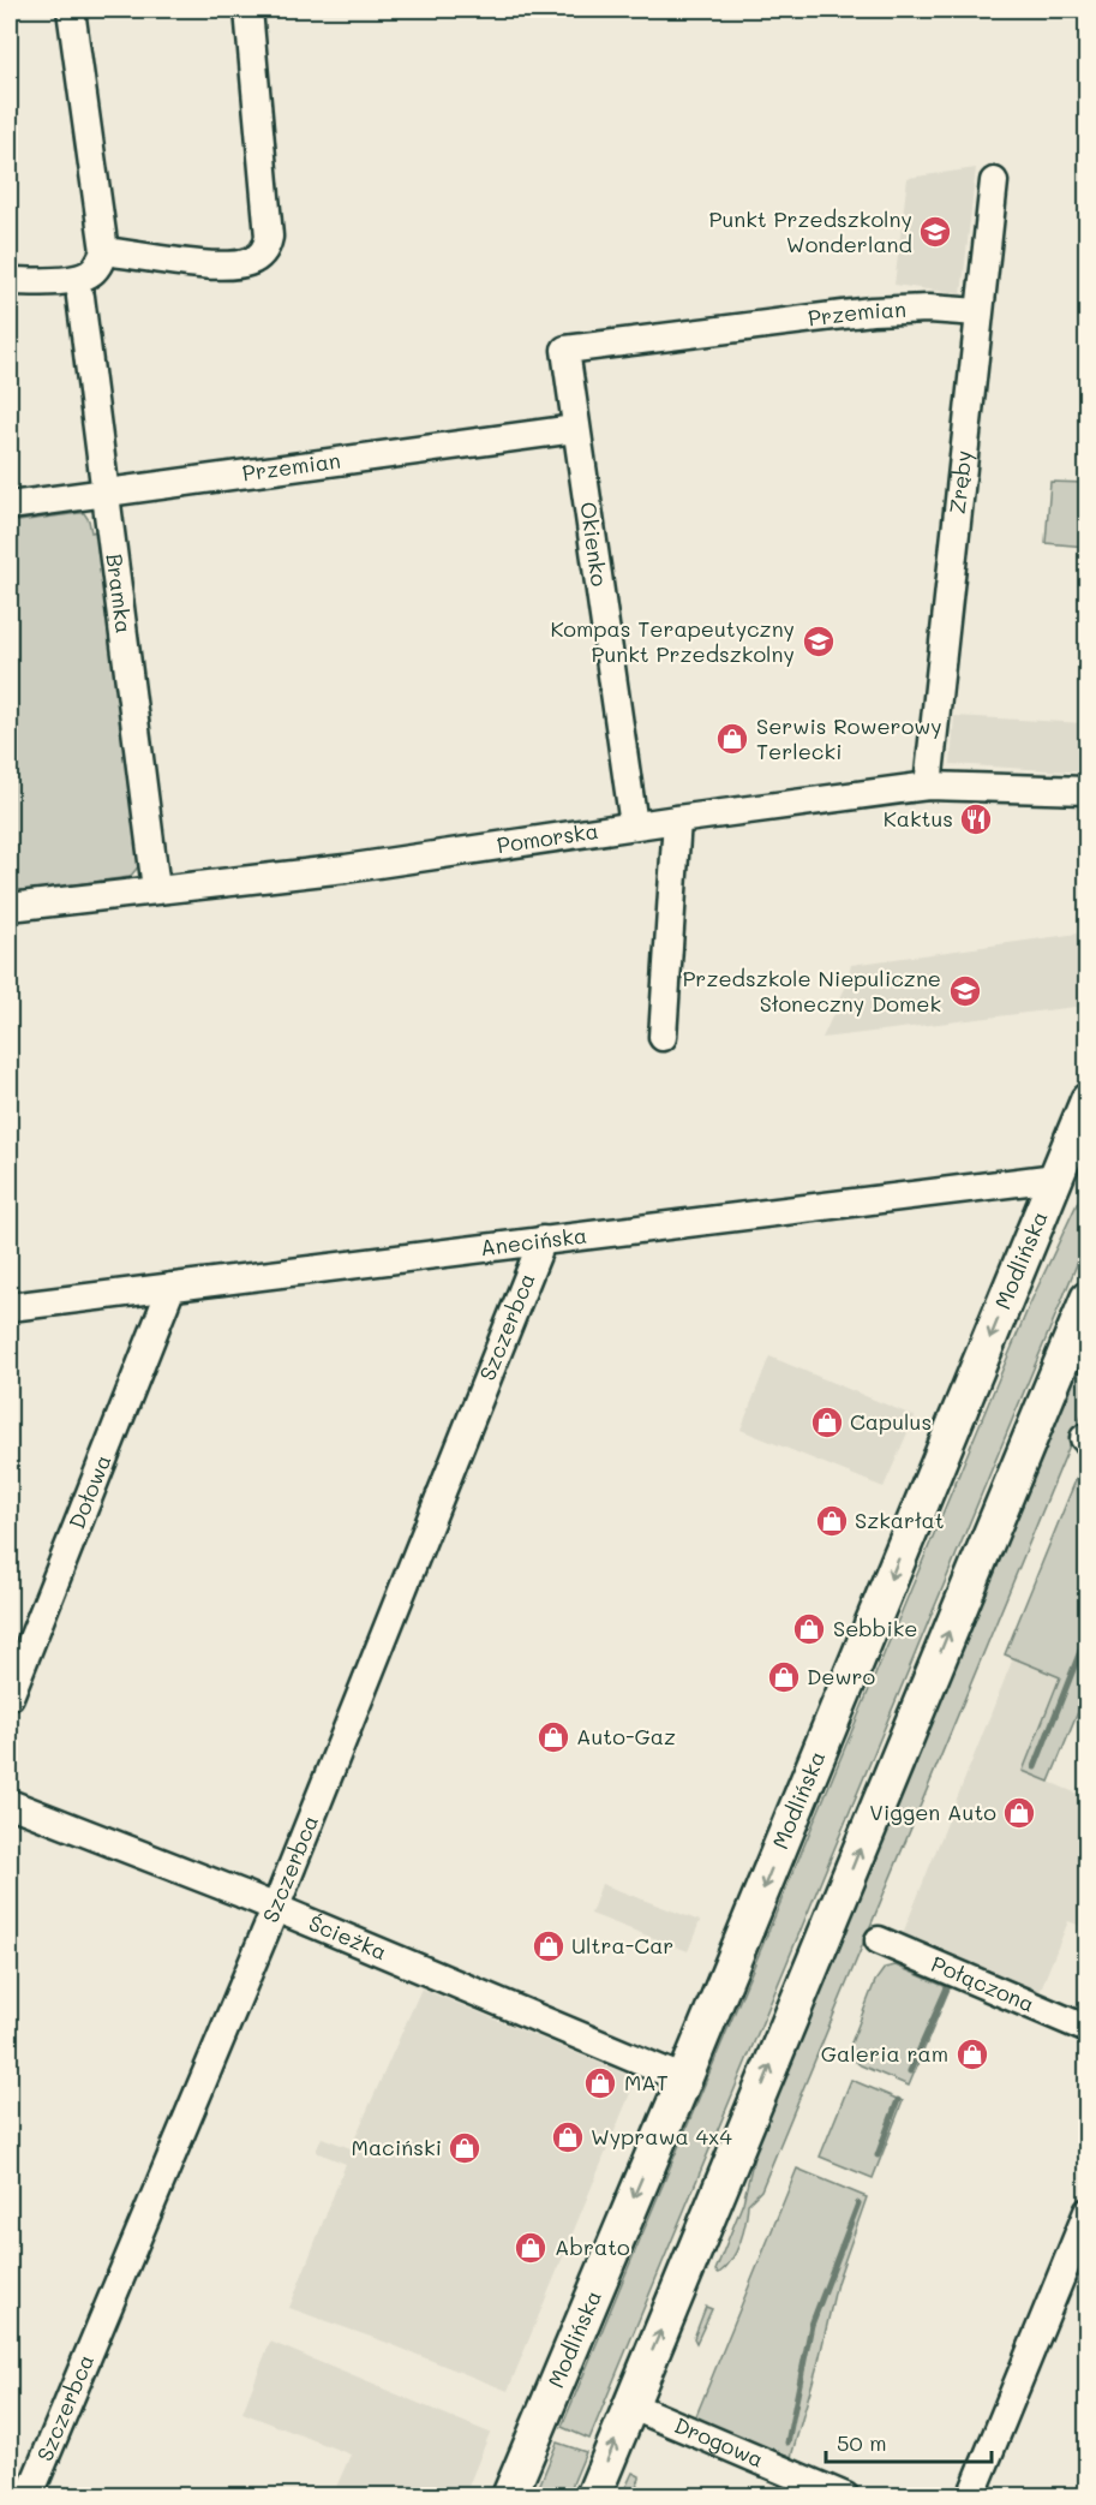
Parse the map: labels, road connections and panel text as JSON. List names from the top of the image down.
{
  "streets": {
    "main road": ["Modlińska"],
    "street": [
      "Przemian",
      "Zręby",
      "Okienko",
      "Bramka",
      "Pomorska",
      "Anecińska",
      "Szczerbca",
      "Dołowa",
      "Ścieżka",
      "Połączona",
      "Drogowa"
    ]
  },
  "crossings": [
    ["Przemian", "Zręby"],
    ["Przemian", "Okienko"],
    ["Przemian", "Bramka"],
    ["Zręby", "Pomorska"],
    ["Okienko", "Pomorska"],
    ["Bramka", "Pomorska"],
    ["Anecińska", "Modlińska"],
    ["Anecińska", "Szczerbca"],
    ["Anecińska", "Dołowa"],
    ["Modlińska", "Ścieżka"],
    ["Szczerbca", "Ścieżka"]
  ],
  "places": {
    "school or university": ["Punkt Przedszkolny Wonderland", "Kompas Terapeutyczny Punkt Przedszkolny", "Przedszkole Niepuliczne Słoneczny Domek"],
    "shop": [
      "Serwis Rowerowy Terlecki",
      "Capulus",
      "Szkarłat",
      "Sebbike",
      "Dewro",
      "Auto-Gaz",
      "Viggen Auto",
      "Ultra-Car",
      "Galeria ram",
      "MAT",
      "Wyprawa 4x4",
      "Maciński",
      "Abrato"
    ],
    "restaurant": ["Kaktus"]
  },
  "scale_bar": "50 m"
}
